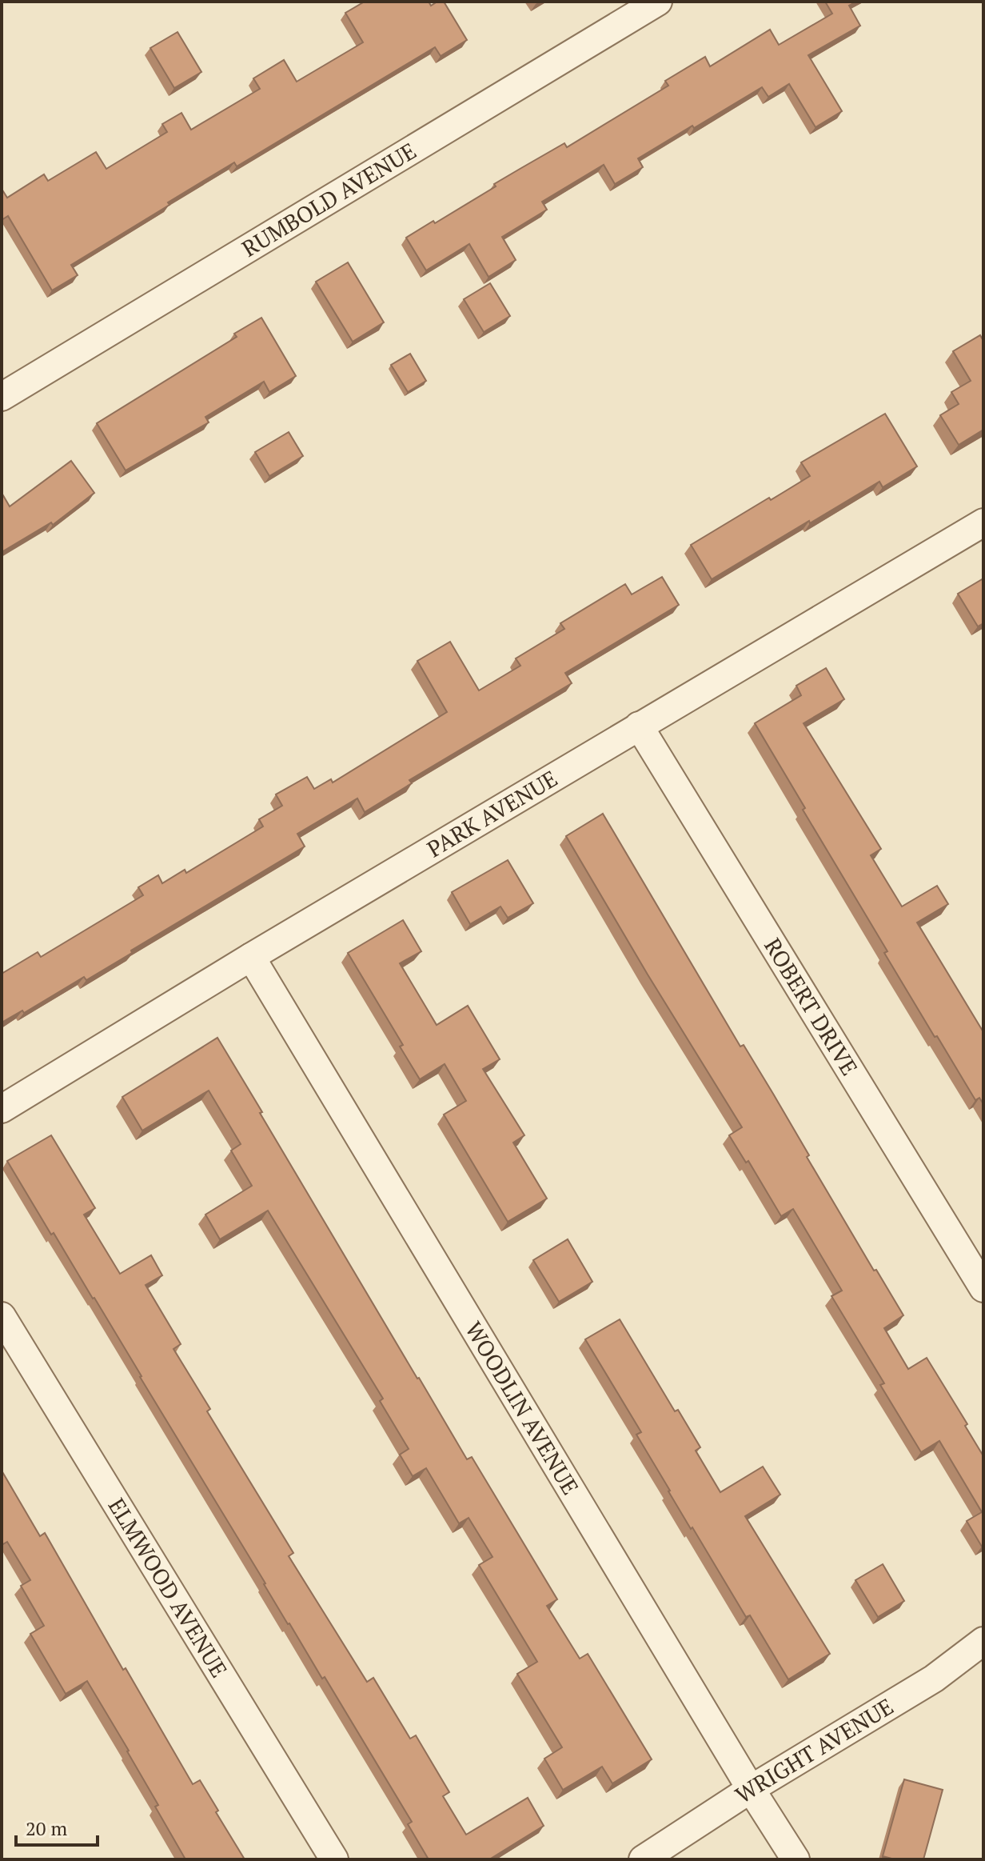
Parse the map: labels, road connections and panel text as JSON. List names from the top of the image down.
{
  "streets": {
    "street": [
      "RUMBOLD AVENUE",
      "PARK AVENUE",
      "ROBERT DRIVE",
      "WOODLIN AVENUE",
      "ELMWOOD AVENUE",
      "WRIGHT AVENUE"
    ]
  },
  "crossings": [
    ["PARK AVENUE", "ROBERT DRIVE"],
    ["PARK AVENUE", "WOODLIN AVENUE"],
    ["WOODLIN AVENUE", "WRIGHT AVENUE"]
  ],
  "scale_bar": "20 m"
}
